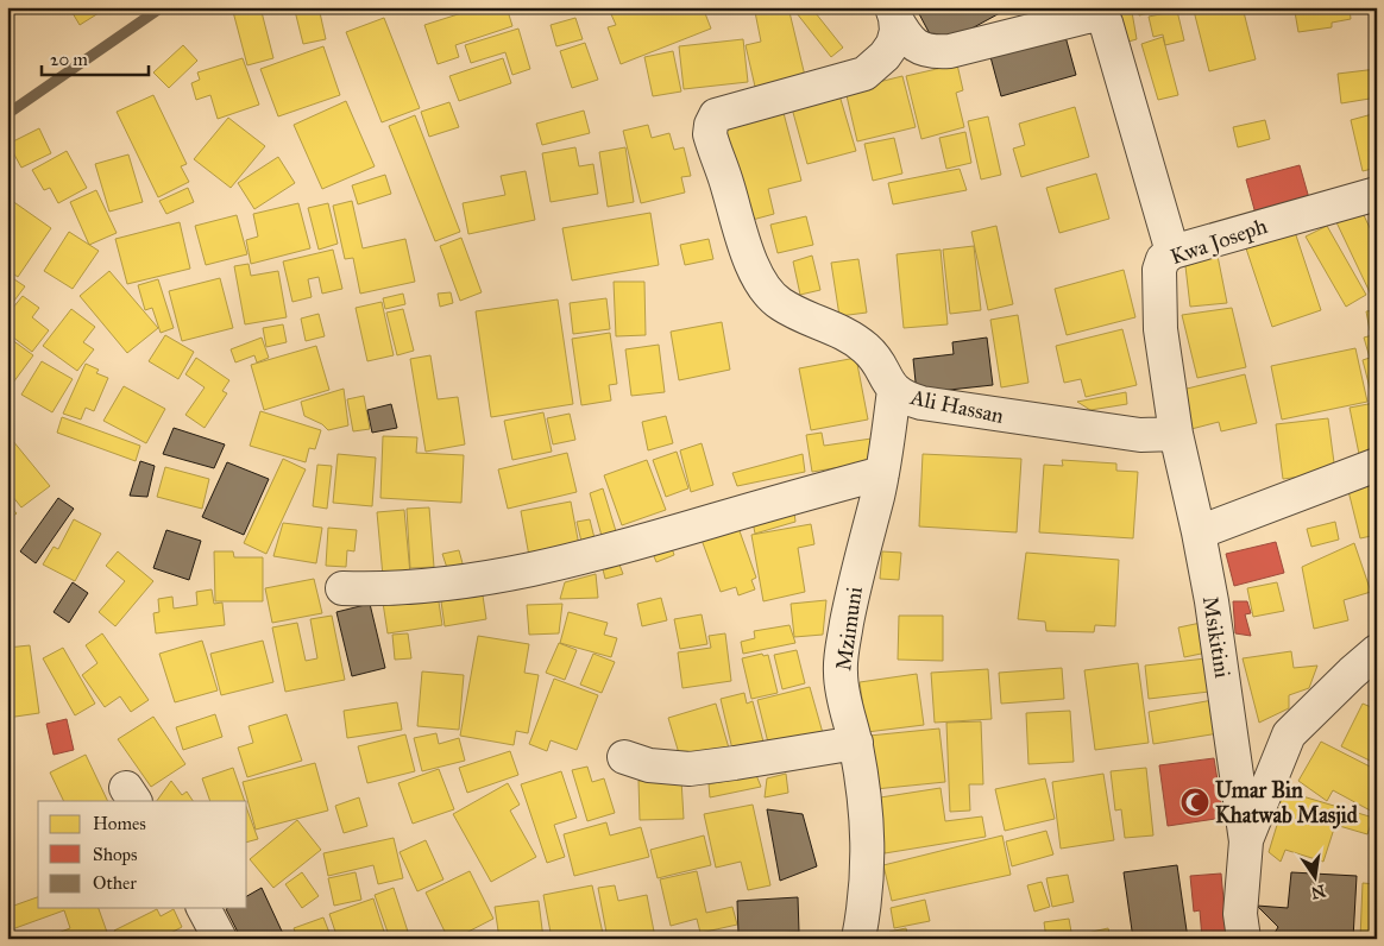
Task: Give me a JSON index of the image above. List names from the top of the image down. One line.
{"streets":{"street":["Kwa Joseph","Ali Hassan","Mzimuni","Msikitini"]},"crossings":[["Kwa Joseph","Ali Hassan"],["Kwa Joseph","Msikitini"],["Ali Hassan","Mzimuni"],["Ali Hassan","Msikitini"]],"places":{"mosque":["Umar Bin Khatwab Masjid"]},"legend":["Homes","Shops","Other"],"scale_bar":"20 m","north":"bottom"}
